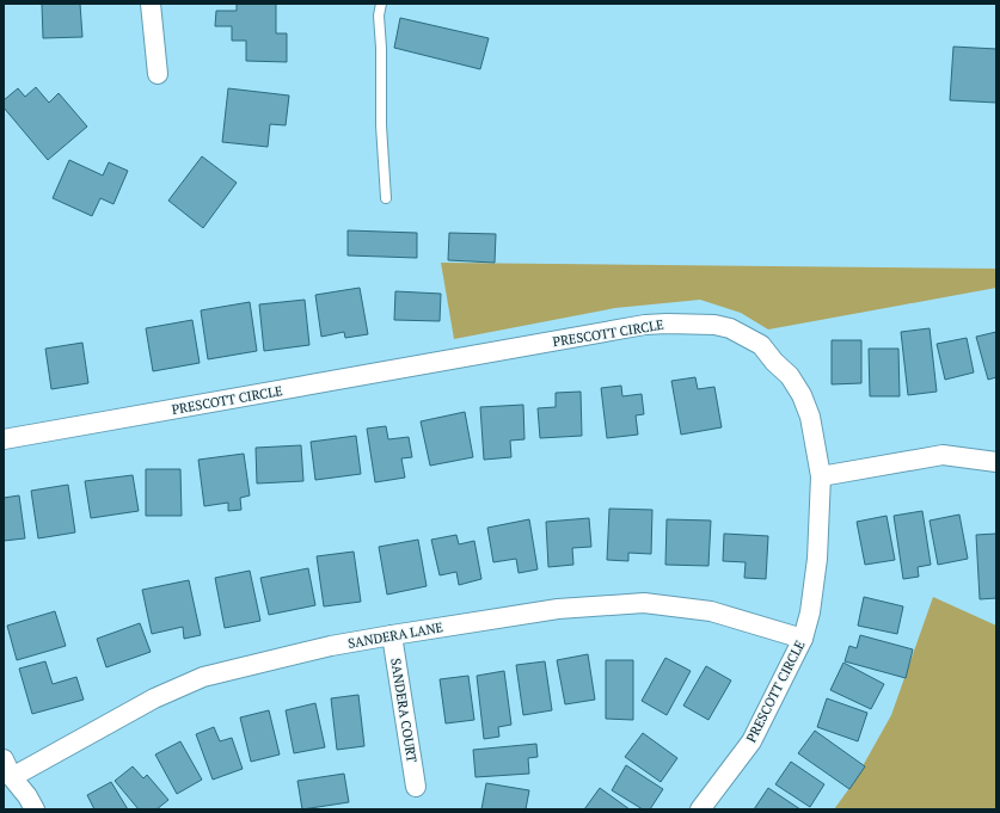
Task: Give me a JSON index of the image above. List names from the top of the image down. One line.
{"streets":{"street":["PRESCOTT CIRCLE","SANDERA LANE","SANDERA COURT"]},"crossings":[["PRESCOTT CIRCLE","SANDERA LANE"],["SANDERA LANE","SANDERA COURT"]]}
